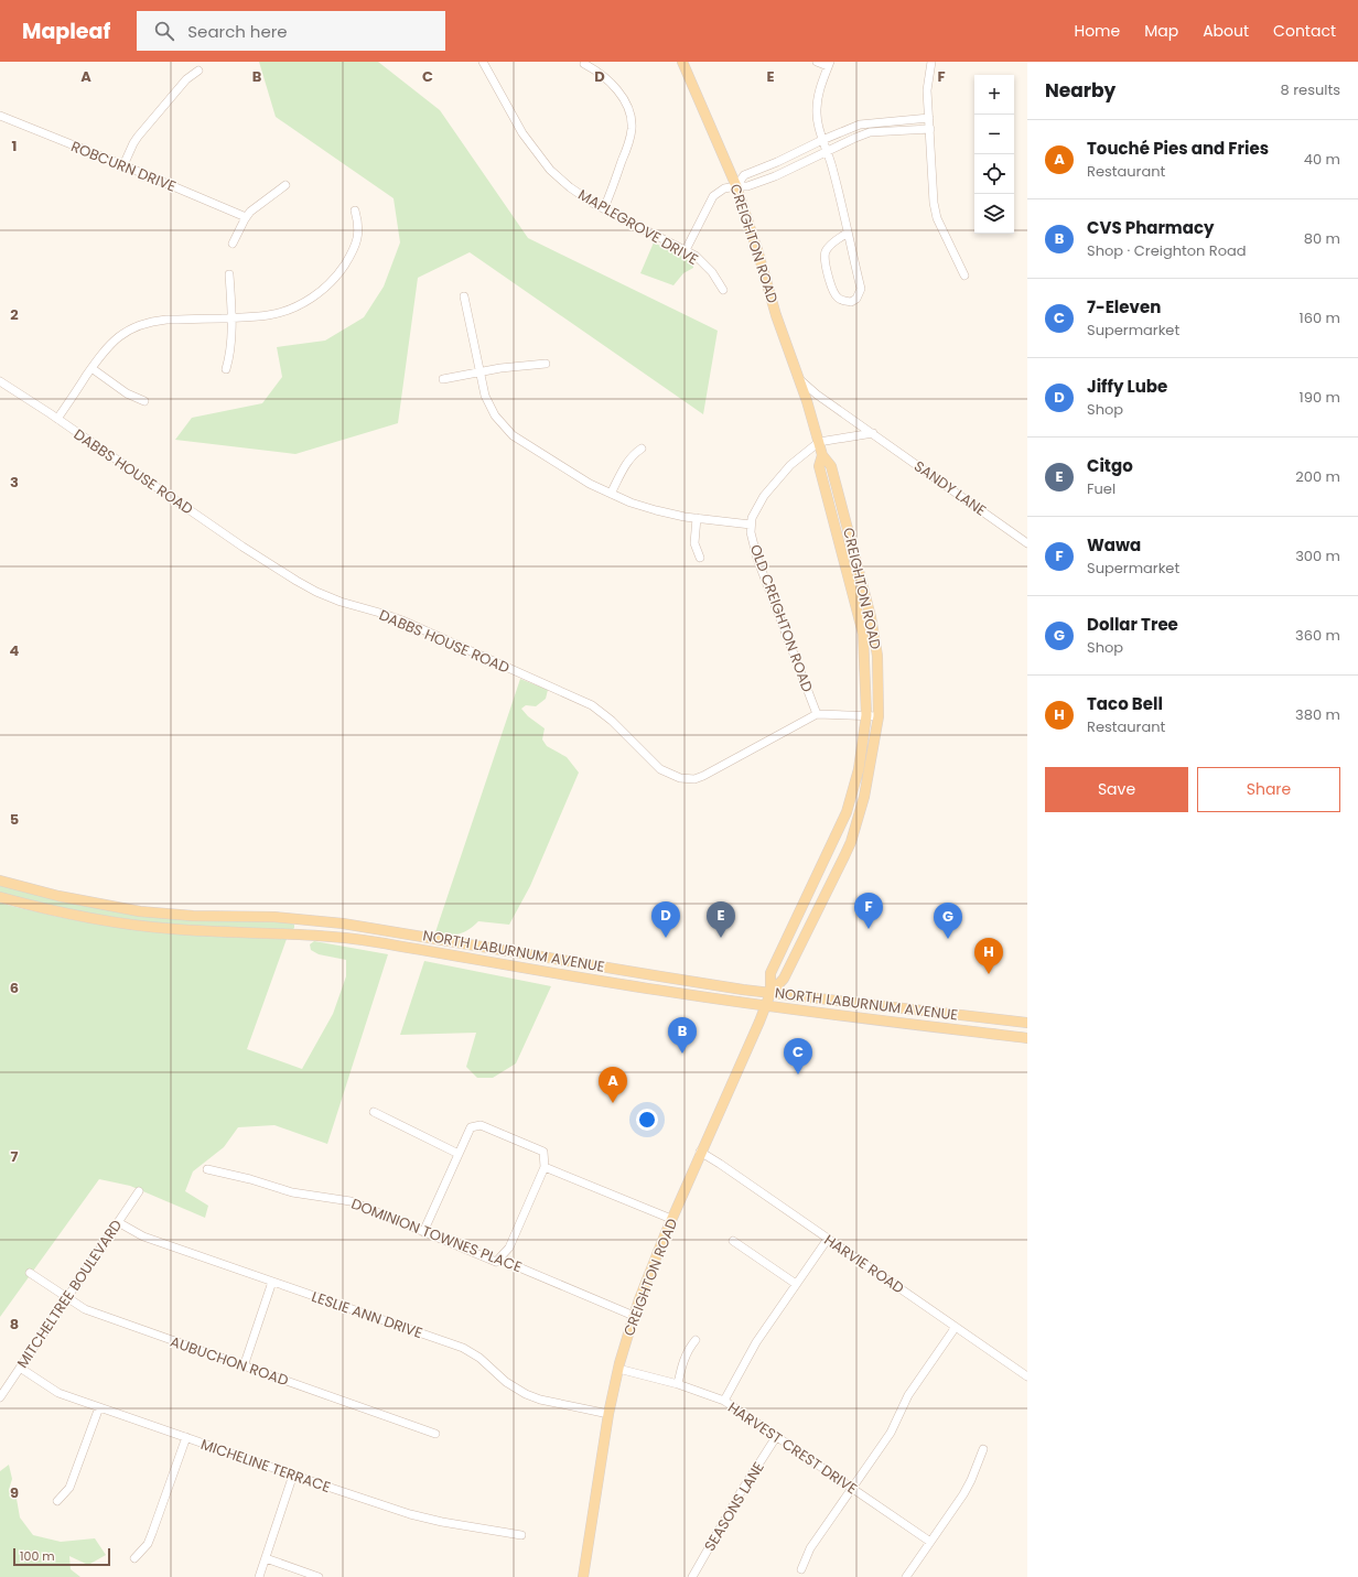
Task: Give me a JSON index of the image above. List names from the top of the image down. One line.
{"streets":{"main road":["CREIGHTON ROAD","NORTH LABURNUM AVENUE"],"street":["ROBCURN DRIVE","MAPLEGROVE DRIVE","DABBS HOUSE ROAD","SANDY LANE","OLD CREIGHTON ROAD","DOMINION TOWNES PLACE","HARVIE ROAD","MITCHELTREE BOULEVARD","LESLIE ANN DRIVE","AUBUCHON ROAD","HARVEST CREST DRIVE","MICHELINE TERRACE","SEASONS LANE"]},"crossings":[["CREIGHTON ROAD","DABBS HOUSE ROAD"],["CREIGHTON ROAD","SANDY LANE"],["CREIGHTON ROAD","OLD CREIGHTON ROAD"],["CREIGHTON ROAD","NORTH LABURNUM AVENUE"],["CREIGHTON ROAD","DOMINION TOWNES PLACE"],["CREIGHTON ROAD","HARVIE ROAD"],["CREIGHTON ROAD","LESLIE ANN DRIVE"],["CREIGHTON ROAD","HARVEST CREST DRIVE"],["DABBS HOUSE ROAD","OLD CREIGHTON ROAD"],["MITCHELTREE BOULEVARD","LESLIE ANN DRIVE"],["MITCHELTREE BOULEVARD","AUBUCHON ROAD"],["MITCHELTREE BOULEVARD","MICHELINE TERRACE"],["HARVEST CREST DRIVE","SEASONS LANE"]],"scale_bar":"100 m","page":{"header":"Mapleaf","search":"Search here","nav":["Home","Map","About","Contact"],"heading":["Nearby","8 results"],"map_buttons":["+","−"],"list":[{"mark":"A","name":"Touché Pies and Fries","note":"Restaurant","value":"40 m"},{"mark":"B","name":"CVS Pharmacy","note":"Shop · Creighton Road","value":"80 m"},{"mark":"C","name":"7-Eleven","note":"Supermarket","value":"160 m"},{"mark":"D","name":"Jiffy Lube","note":"Shop","value":"190 m"},{"mark":"E","name":"Citgo","note":"Fuel","value":"200 m"},{"mark":"F","name":"Wawa","note":"Supermarket","value":"300 m"},{"mark":"G","name":"Dollar Tree","note":"Shop","value":"360 m"},{"mark":"H","name":"Taco Bell","note":"Restaurant","value":"380 m"}],"buttons":["Save","Share"],"pins":["F","D","E","G","H","B","C","A"],"scale":"100 m"},"grid":{"columns":["A","B","C","D","E","F"],"rows":["1","2","3","4","5","6","7","8","9"]}}
